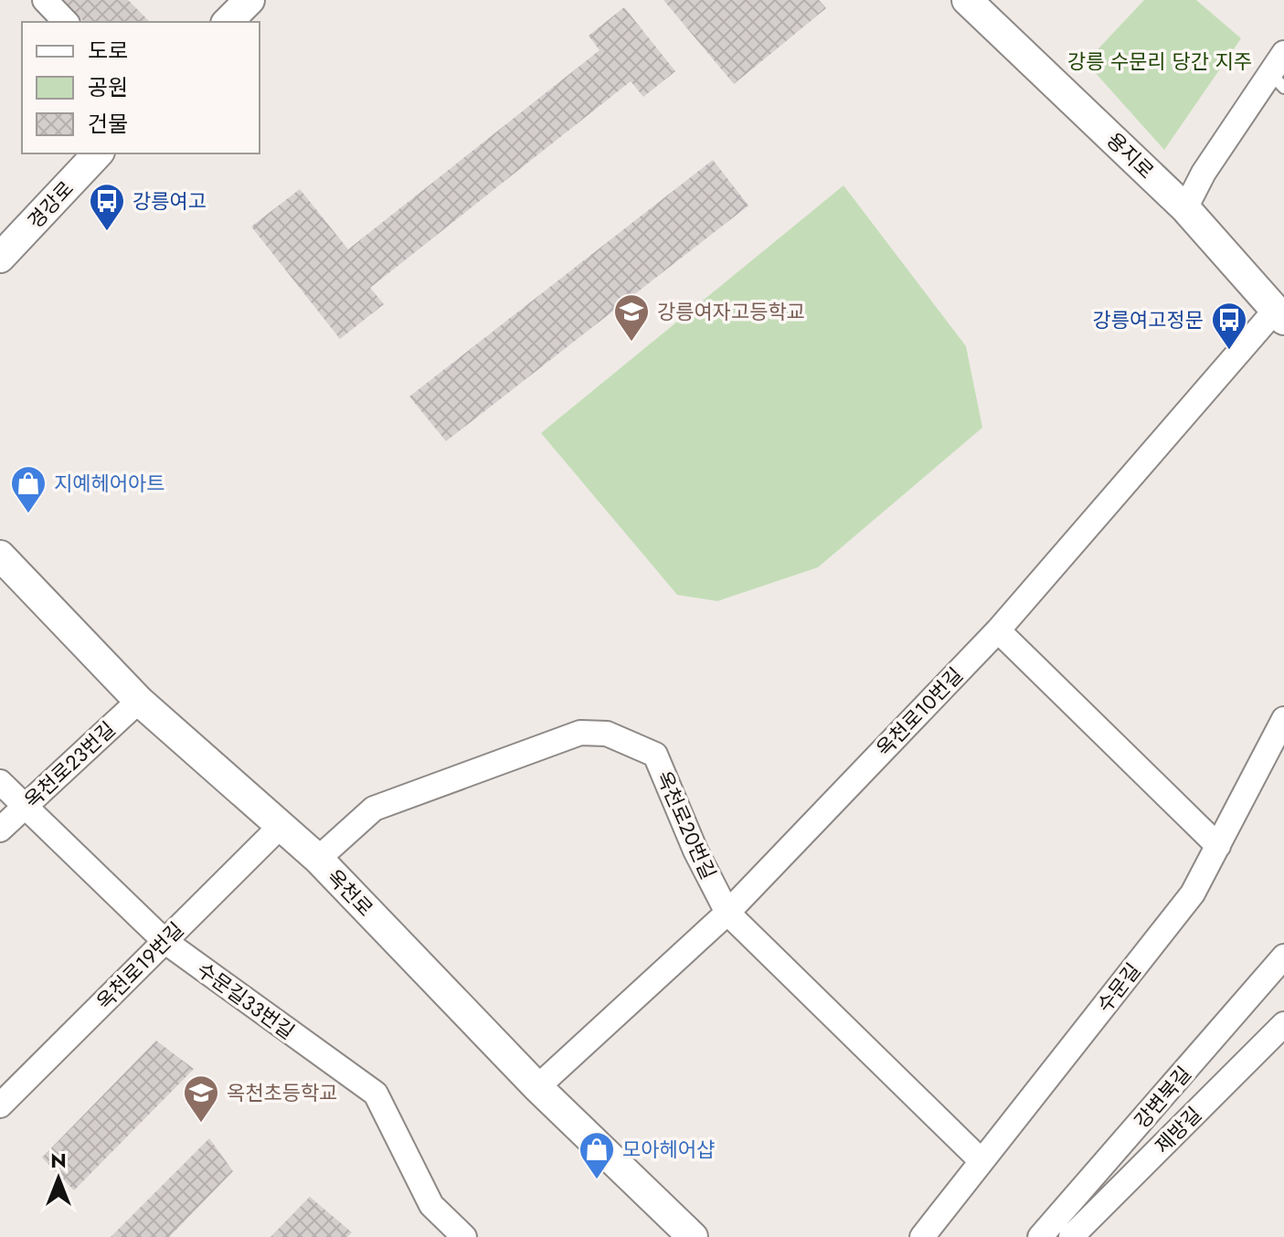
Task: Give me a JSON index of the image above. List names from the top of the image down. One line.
{"streets":{"street":["용지로","경강로","옥천로10번길","옥천로23번길","옥천로20번길","옥천로","옥천로19번길","수문길","수문길33번길","강변북길","제방길"]},"crossings":[["용지로","옥천로10번길"],["옥천로10번길","옥천로20번길"],["옥천로10번길","옥천로"],["옥천로23번길","옥천로"],["옥천로23번길","수문길33번길"],["옥천로20번길","옥천로"],["옥천로20번길","수문길"],["옥천로","옥천로19번길"],["옥천로19번길","수문길33번길"]],"parks":["강릉 수문리 당간 지주"],"places":{"bus stop":["강릉여고","강릉여고정문"],"school or university":["강릉여자고등학교","옥천초등학교"],"shop":["지예헤어아트","모아헤어샵"]},"legend":["도로","공원","건물"],"north":"top"}
